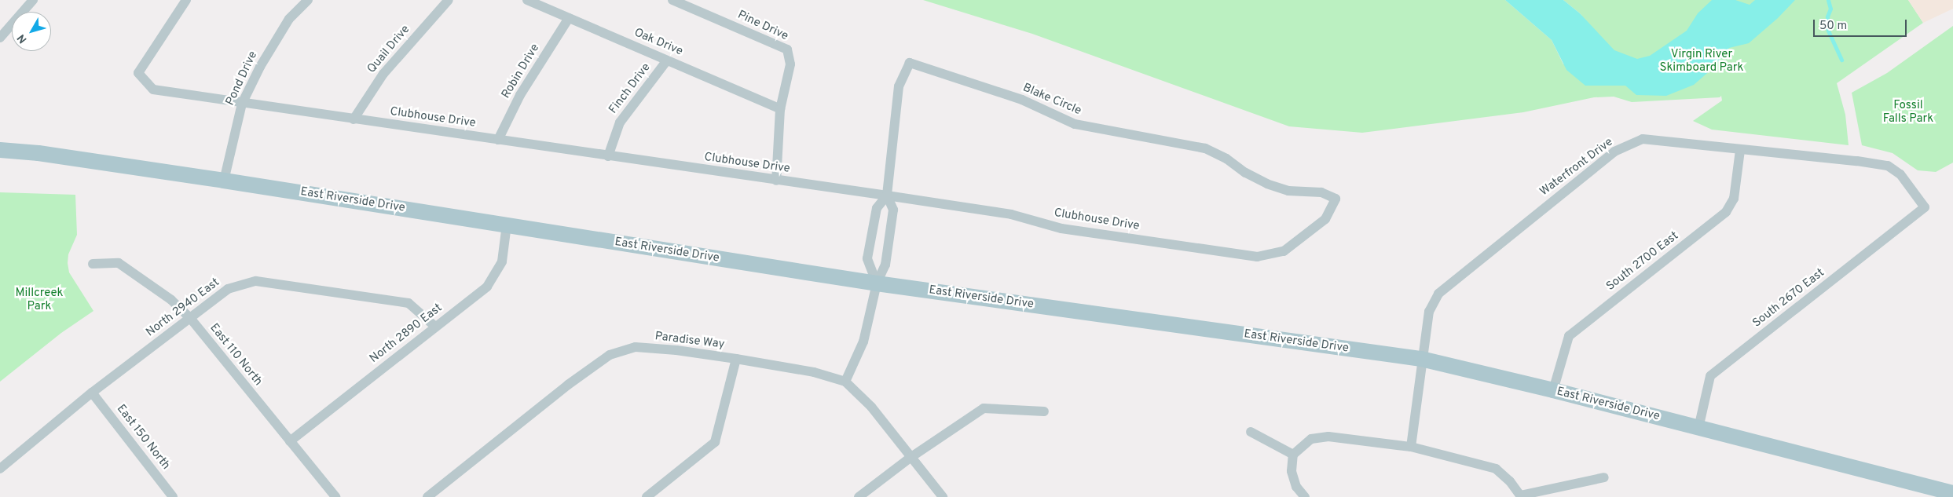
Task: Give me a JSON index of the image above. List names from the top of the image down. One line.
{"streets":{"main road":["East Riverside Drive"],"street":["Pine Drive","Oak Drive","Quail Drive","Robin Drive","Pond Drive","Finch Drive","Blake Circle","Clubhouse Drive","Waterfront Drive","South 2700 East","South 2670 East","North 2940 East","North 2890 East","Paradise Way","East 110 North","East 150 North"]},"crossings":[["Pine Drive","Oak Drive"],["Pine Drive","Clubhouse Drive"],["Oak Drive","Robin Drive"],["Oak Drive","Finch Drive"],["Quail Drive","Clubhouse Drive"],["Robin Drive","Clubhouse Drive"],["Pond Drive","Clubhouse Drive"],["Pond Drive","East Riverside Drive"],["Finch Drive","Clubhouse Drive"],["Blake Circle","Clubhouse Drive"],["Waterfront Drive","East Riverside Drive"],["Waterfront Drive","South 2700 East"],["Waterfront Drive","South 2670 East"],["East Riverside Drive","South 2700 East"],["East Riverside Drive","South 2670 East"],["East Riverside Drive","North 2890 East"],["North 2940 East","North 2890 East"],["North 2940 East","East 110 North"],["North 2940 East","East 150 North"],["North 2890 East","East 110 North"]],"parks":["Virgin River Skimboard Park","Fossil Falls Park","Millcreek Park"],"scale_bar":"50 m","north":"bottom left"}
